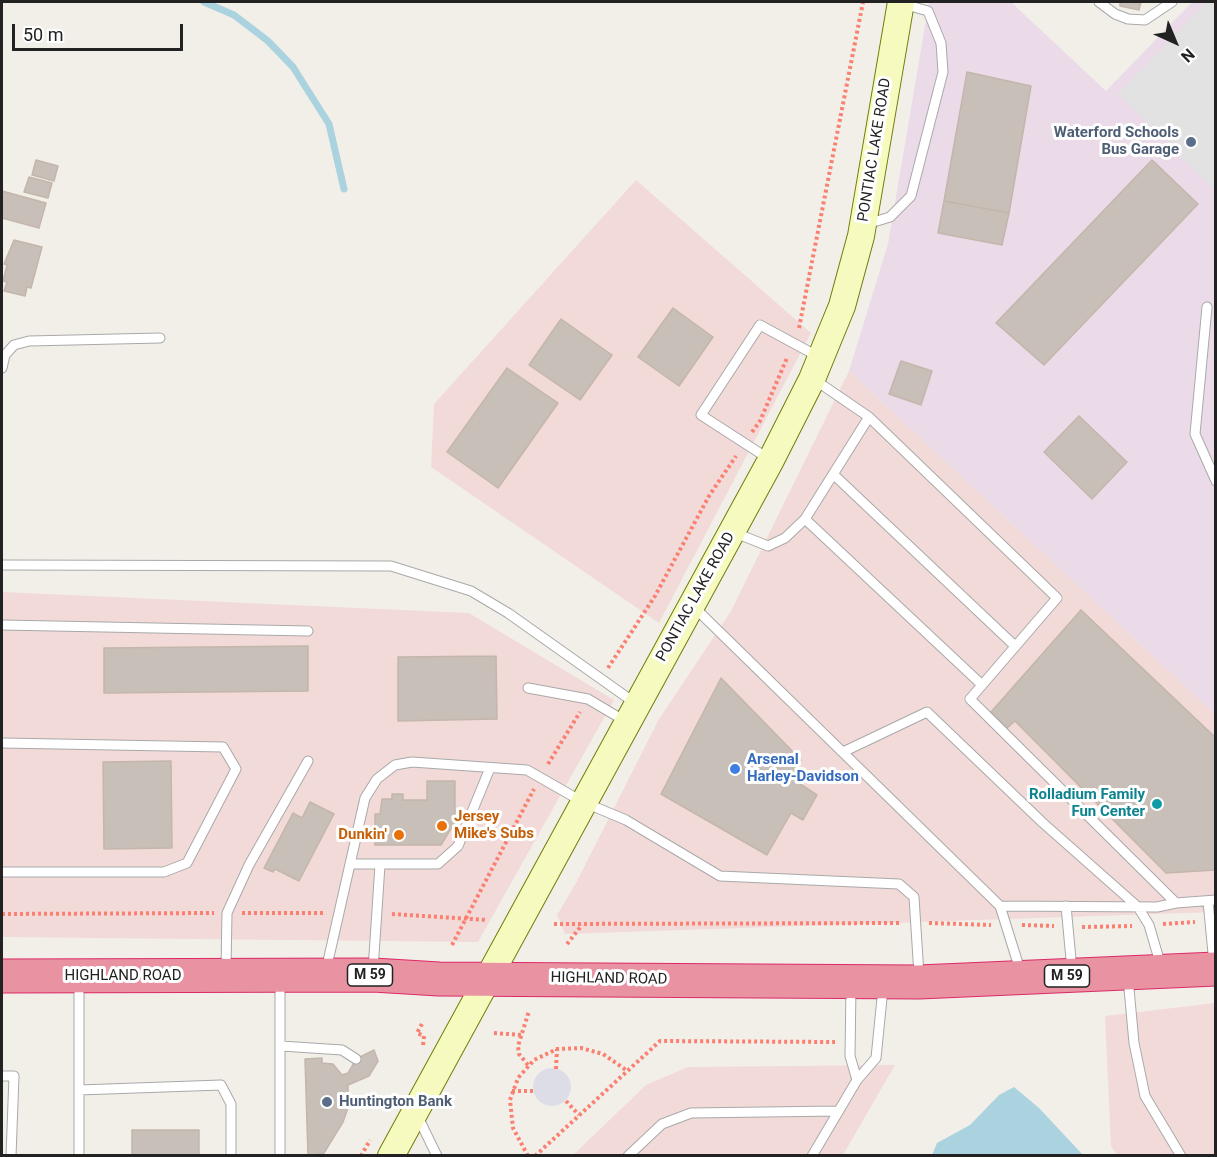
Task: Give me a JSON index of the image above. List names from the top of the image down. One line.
{"streets":{"highway":["M 59","HIGHLAND ROAD"],"street":["PONTIAC LAKE ROAD"]},"crossings":[["PONTIAC LAKE ROAD","HIGHLAND ROAD"]],"places":["Waterford Schools Bus Garage","Arsenal Harley-Davidson","Rolladium Family Fun Center","Jersey Mike's Subs","Dunkin'","Huntington Bank"],"scale_bar":"50 m","north":"bottom right"}
